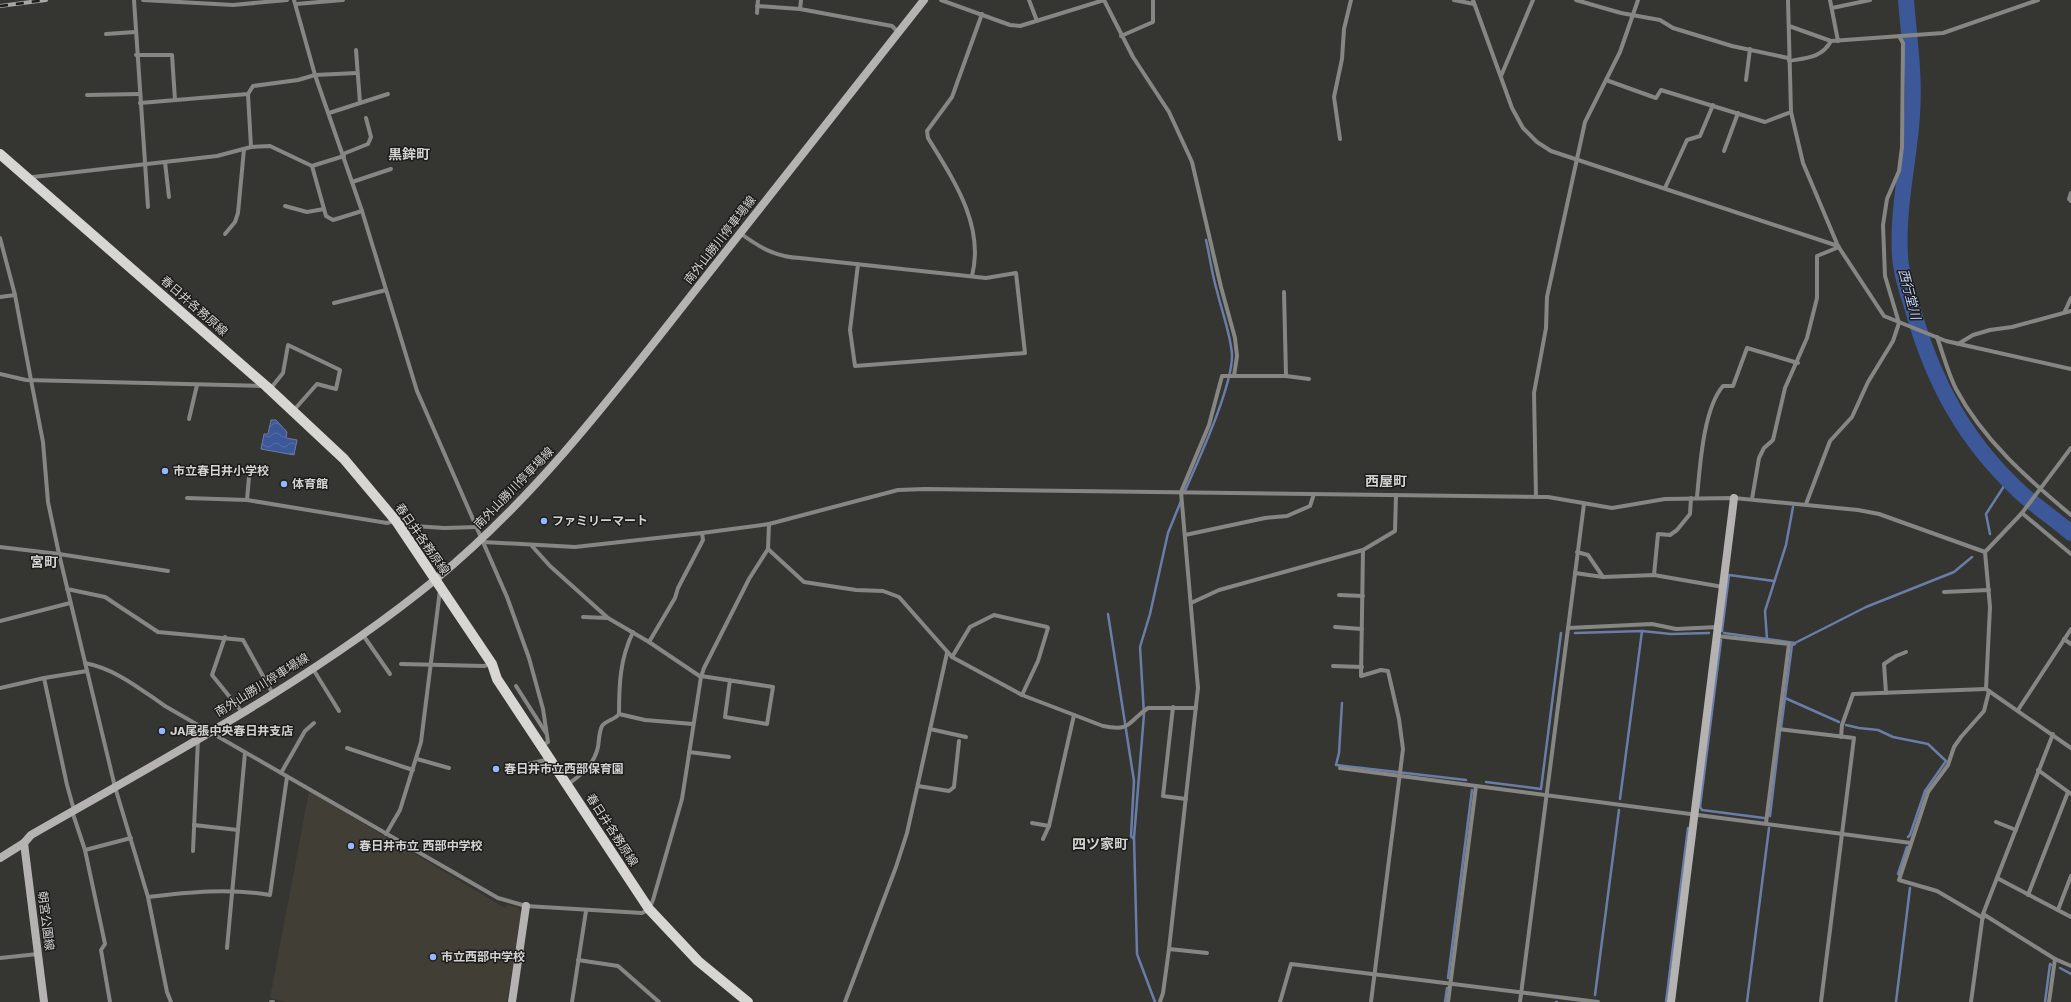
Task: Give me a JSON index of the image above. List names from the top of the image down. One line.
{"streets":{"main road":["南外山勝川停車場線","春日井各務原線","朝宮公園線"]},"crossings":[["南外山勝川停車場線","春日井各務原線"],["南外山勝川停車場線","朝宮公園線"]],"districts":["黒鉾町","西屋町","宮町","四ツ家町"],"water":["西行堂川"],"places":["市立春日井小学校","体育館","ファミリーマート","JA尾張中央春日井支店","春日井市立西部保育園","春日井市立 西部中学校","市立西部中学校"]}
